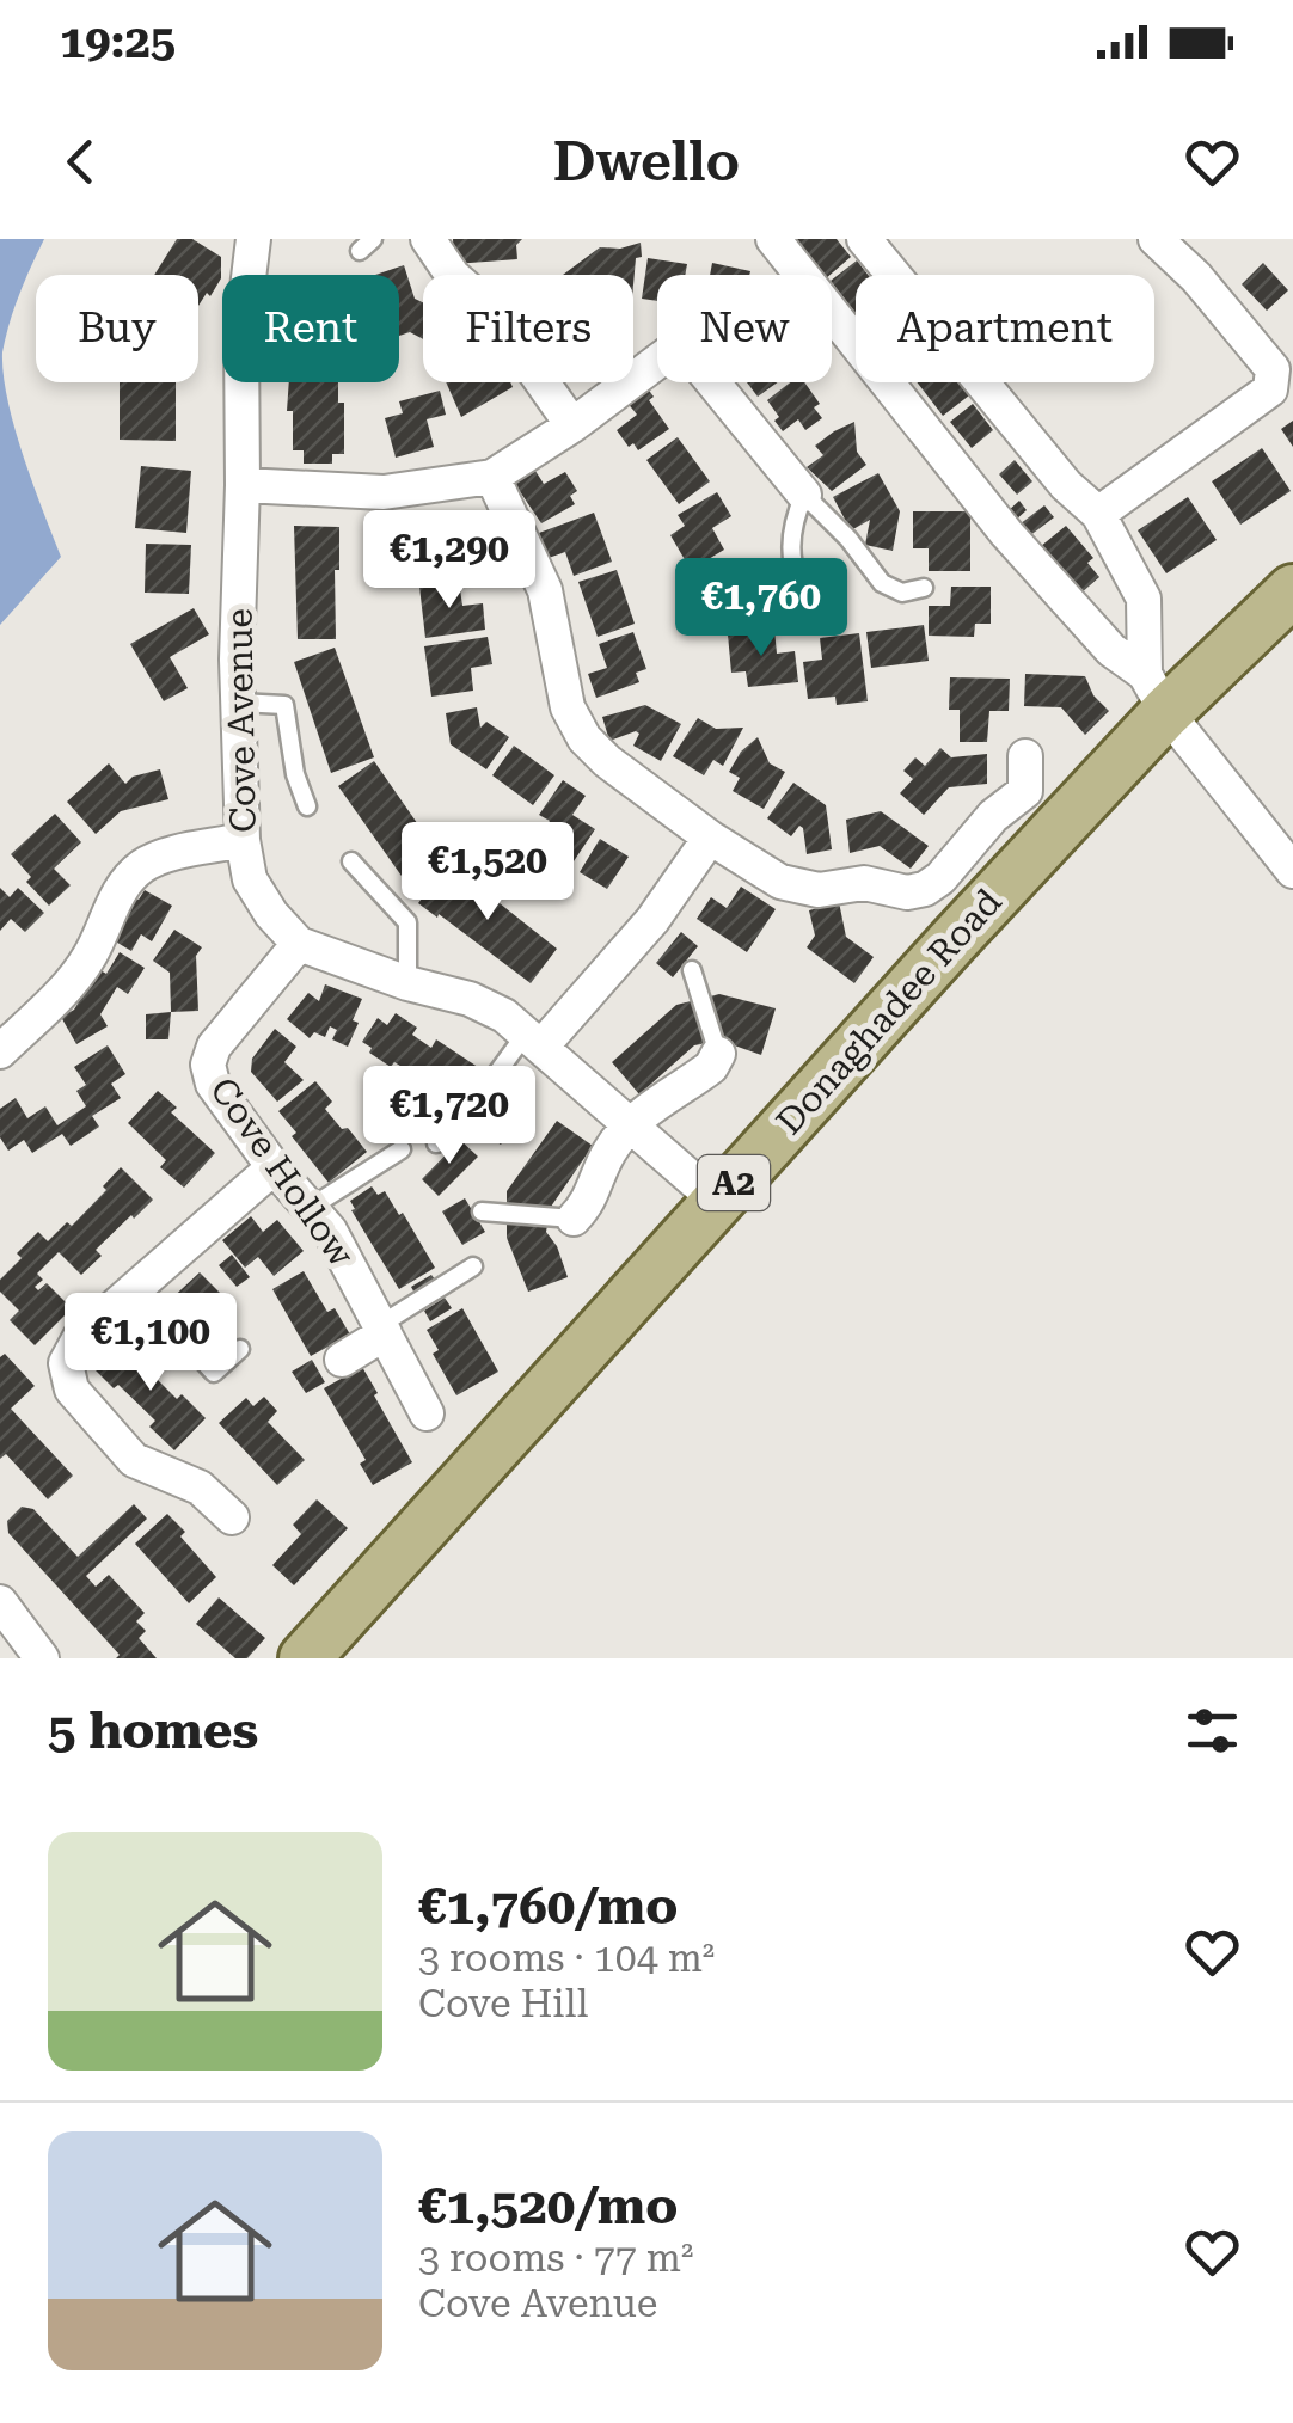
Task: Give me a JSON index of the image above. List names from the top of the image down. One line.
{"streets":{"main road":["Donaghadee Road","A2"],"street":["Cove Avenue","Cove Hollow"]},"crossings":[["Cove Avenue","Cove Hollow"]],"page":{"status":"19:25","header":"Dwello","chip":["Buy","Rent","Filters","New","Apartment"],"price":["€1,290","€1,760","€1,520","€1,720","€1,100"],"heading":"5 homes","list":[{"name":"€1,760/mo","note":"3 rooms · 104 m² · Cove Hill"},{"name":"€1,520/mo","note":"3 rooms · 77 m² · Cove Avenue"}]}}
